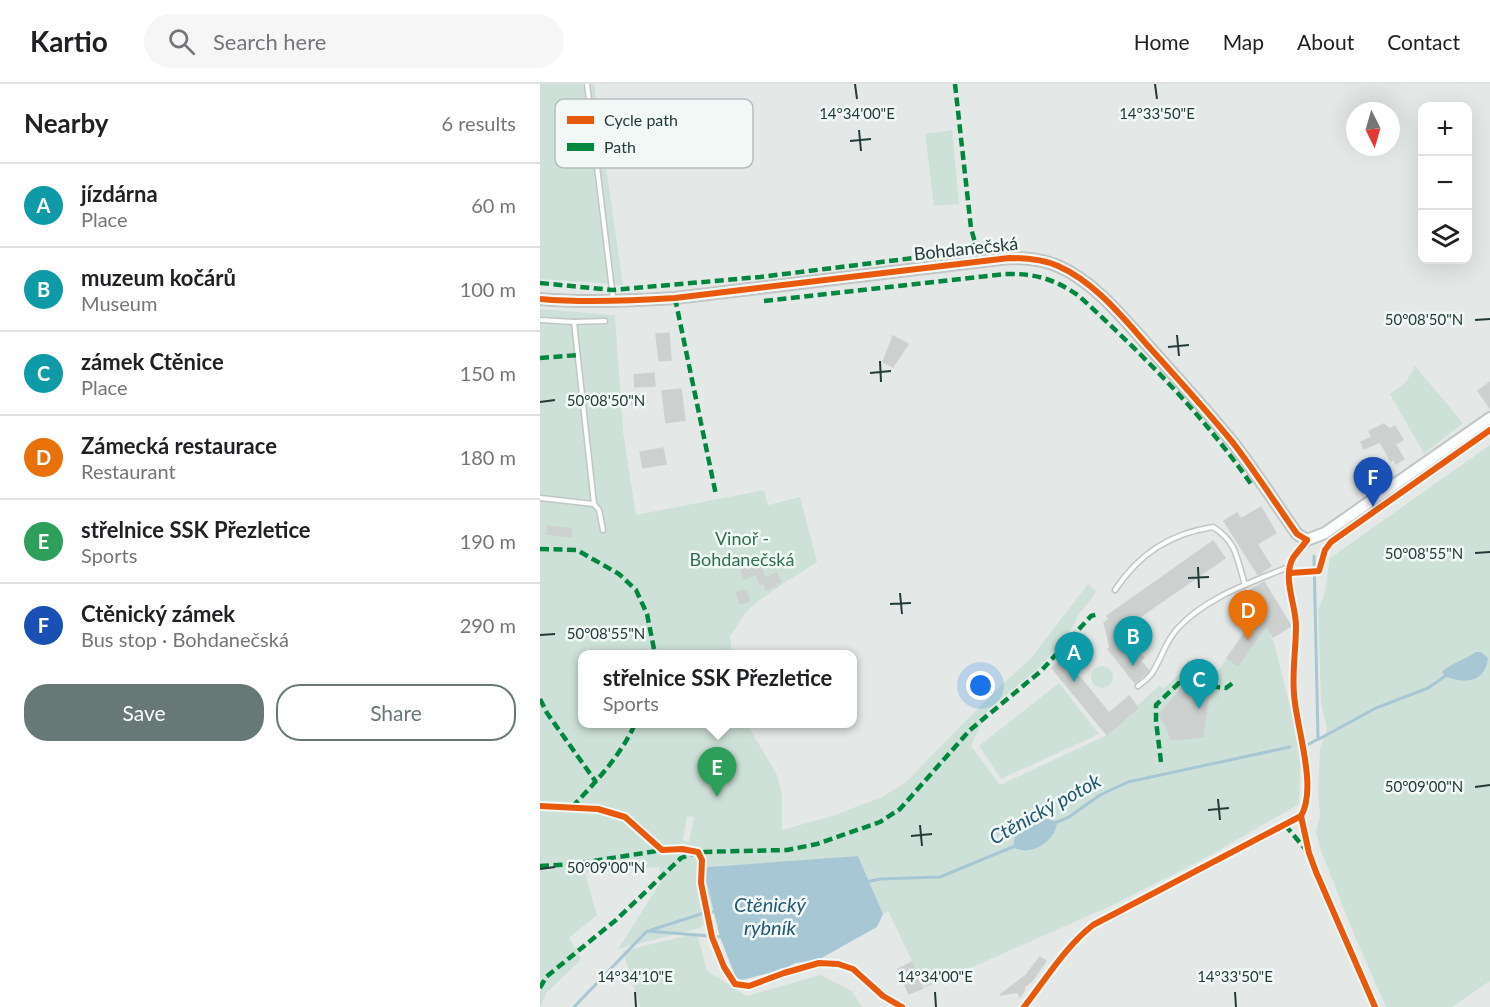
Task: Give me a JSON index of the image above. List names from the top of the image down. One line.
{"streets":{"street":["Bohdanečská"]},"water":["Ctěnický potok","Ctěnický rybník"],"parks":["Vinoř - Bohdanečská"],"legend":["Cycle path","Path"],"north":"bottom","page":{"header":"Kartio","search":"Search here","nav":["Home","Map","About","Contact"],"heading":["Nearby","6 results"],"map_buttons":["+","−"],"list":[{"mark":"A","name":"jízdárna","note":"Place","value":"60 m"},{"mark":"B","name":"muzeum kočárů","note":"Museum","value":"100 m"},{"mark":"C","name":"zámek Ctěnice","note":"Place","value":"150 m"},{"mark":"D","name":"Zámecká restaurace","note":"Restaurant","value":"180 m"},{"mark":"E","name":"střelnice SSK Přezletice","note":"Sports","value":"190 m"},{"mark":"F","name":"Ctěnický zámek","note":"Bus stop · Bohdanečská","value":"290 m"}],"pins":["F","D","B","A","C","E"],"popup":["střelnice SSK Přezletice","Sports"],"buttons":["Save","Share"]},"coordinates":["14°34'00\"E","14°33'50\"E","50°08'50\"N","50°08'55\"N","50°09'00\"N","14°34'10\"E"]}
